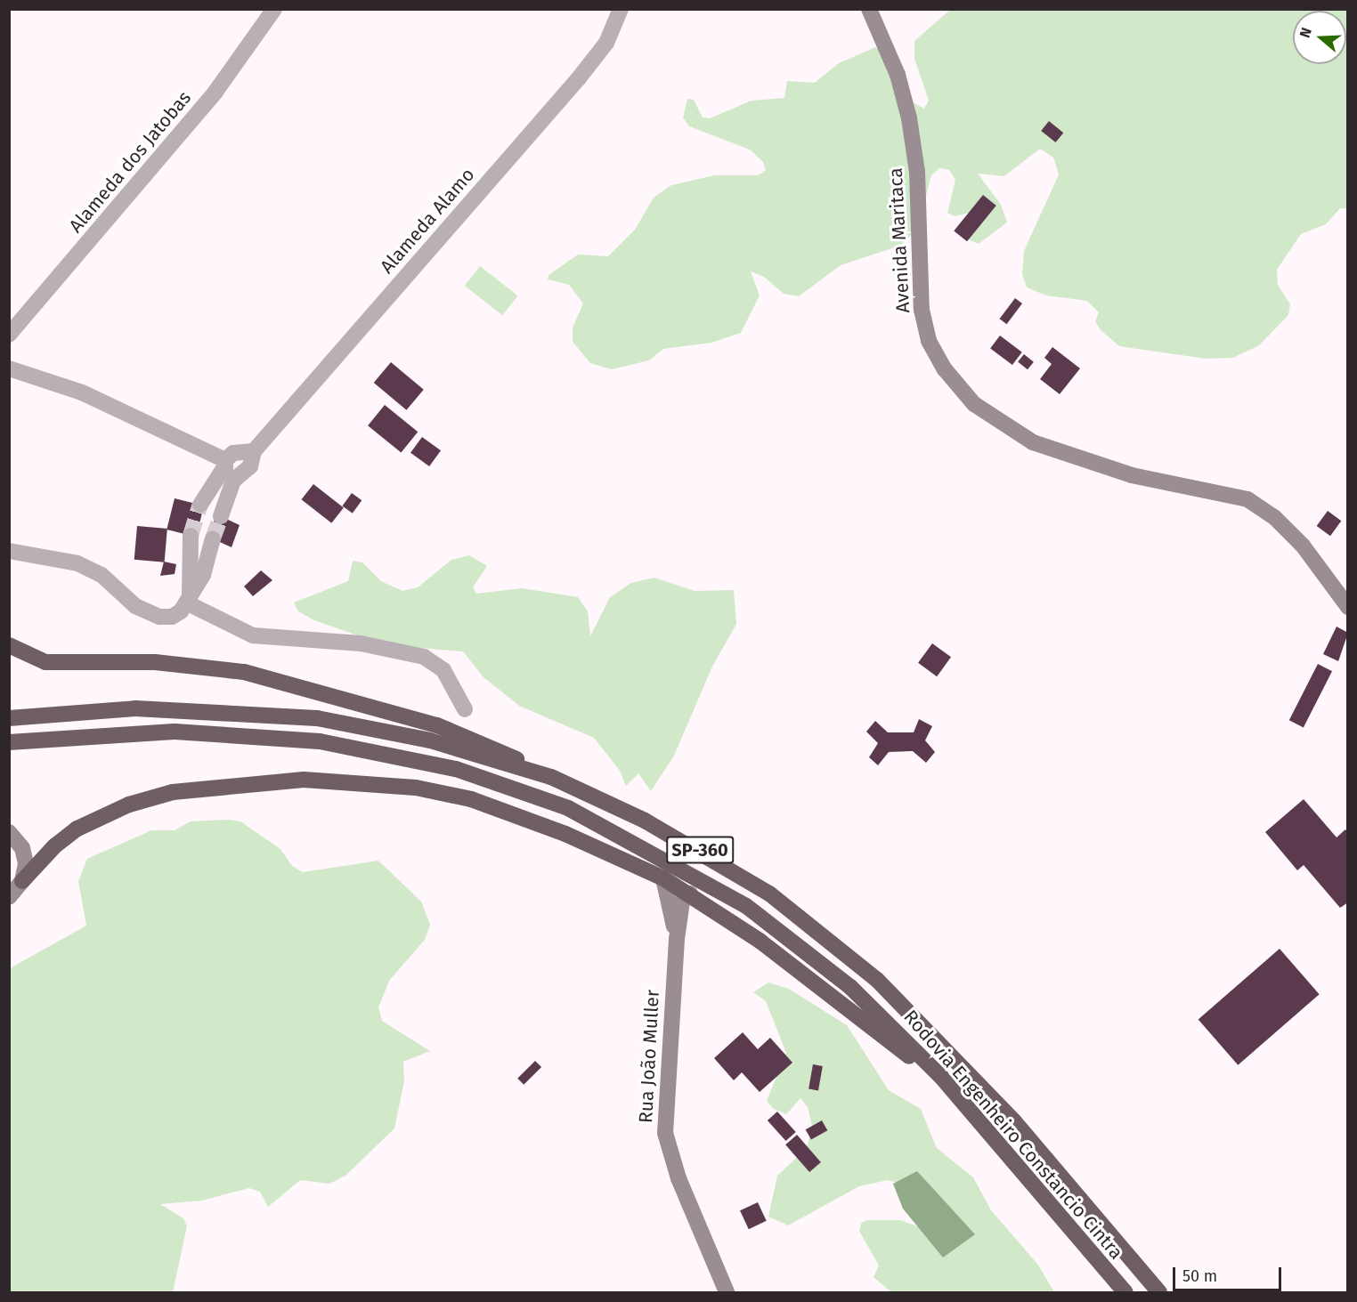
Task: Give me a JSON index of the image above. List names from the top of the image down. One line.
{"streets":{"highway":["SP-360","Rodovia Engenheiro Constancio Cintra"],"street":["Alameda dos Jatobas","Alameda Alamo","Avenida Maritaca","Rua João Muller"]},"scale_bar":"50 m","north":"left"}
